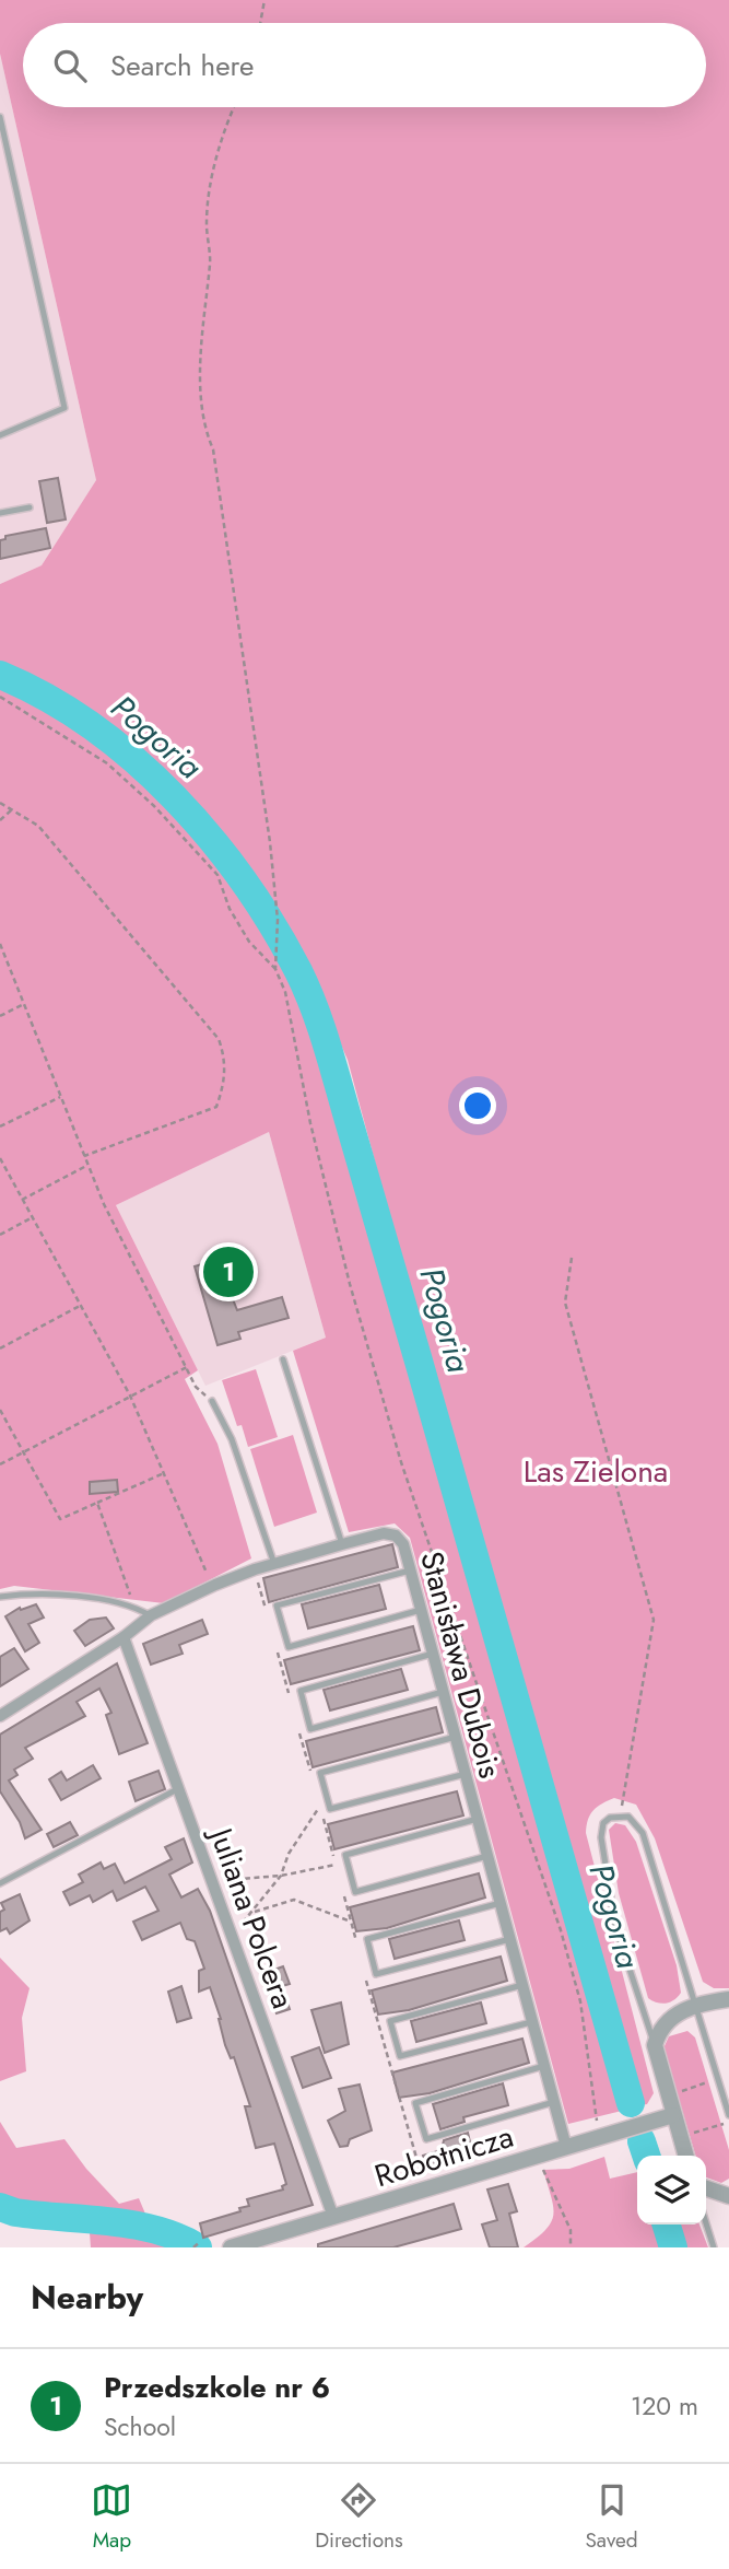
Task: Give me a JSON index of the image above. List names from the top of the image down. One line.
{"streets":{"street":["Stanisława Dubois","Juliana Polcera","Robotnicza"]},"crossings":[["Stanisława Dubois","Juliana Polcera"],["Stanisława Dubois","Robotnicza"],["Juliana Polcera","Robotnicza"]],"water":["Pogoria"],"parks":["Las Zielona"],"page":{"search":"Search here","pins":"1","heading":"Nearby","list":[{"mark":"1","name":"Przedszkole nr 6","note":"School","value":"120 m"}],"nav":["Map","Directions","Saved"]}}
